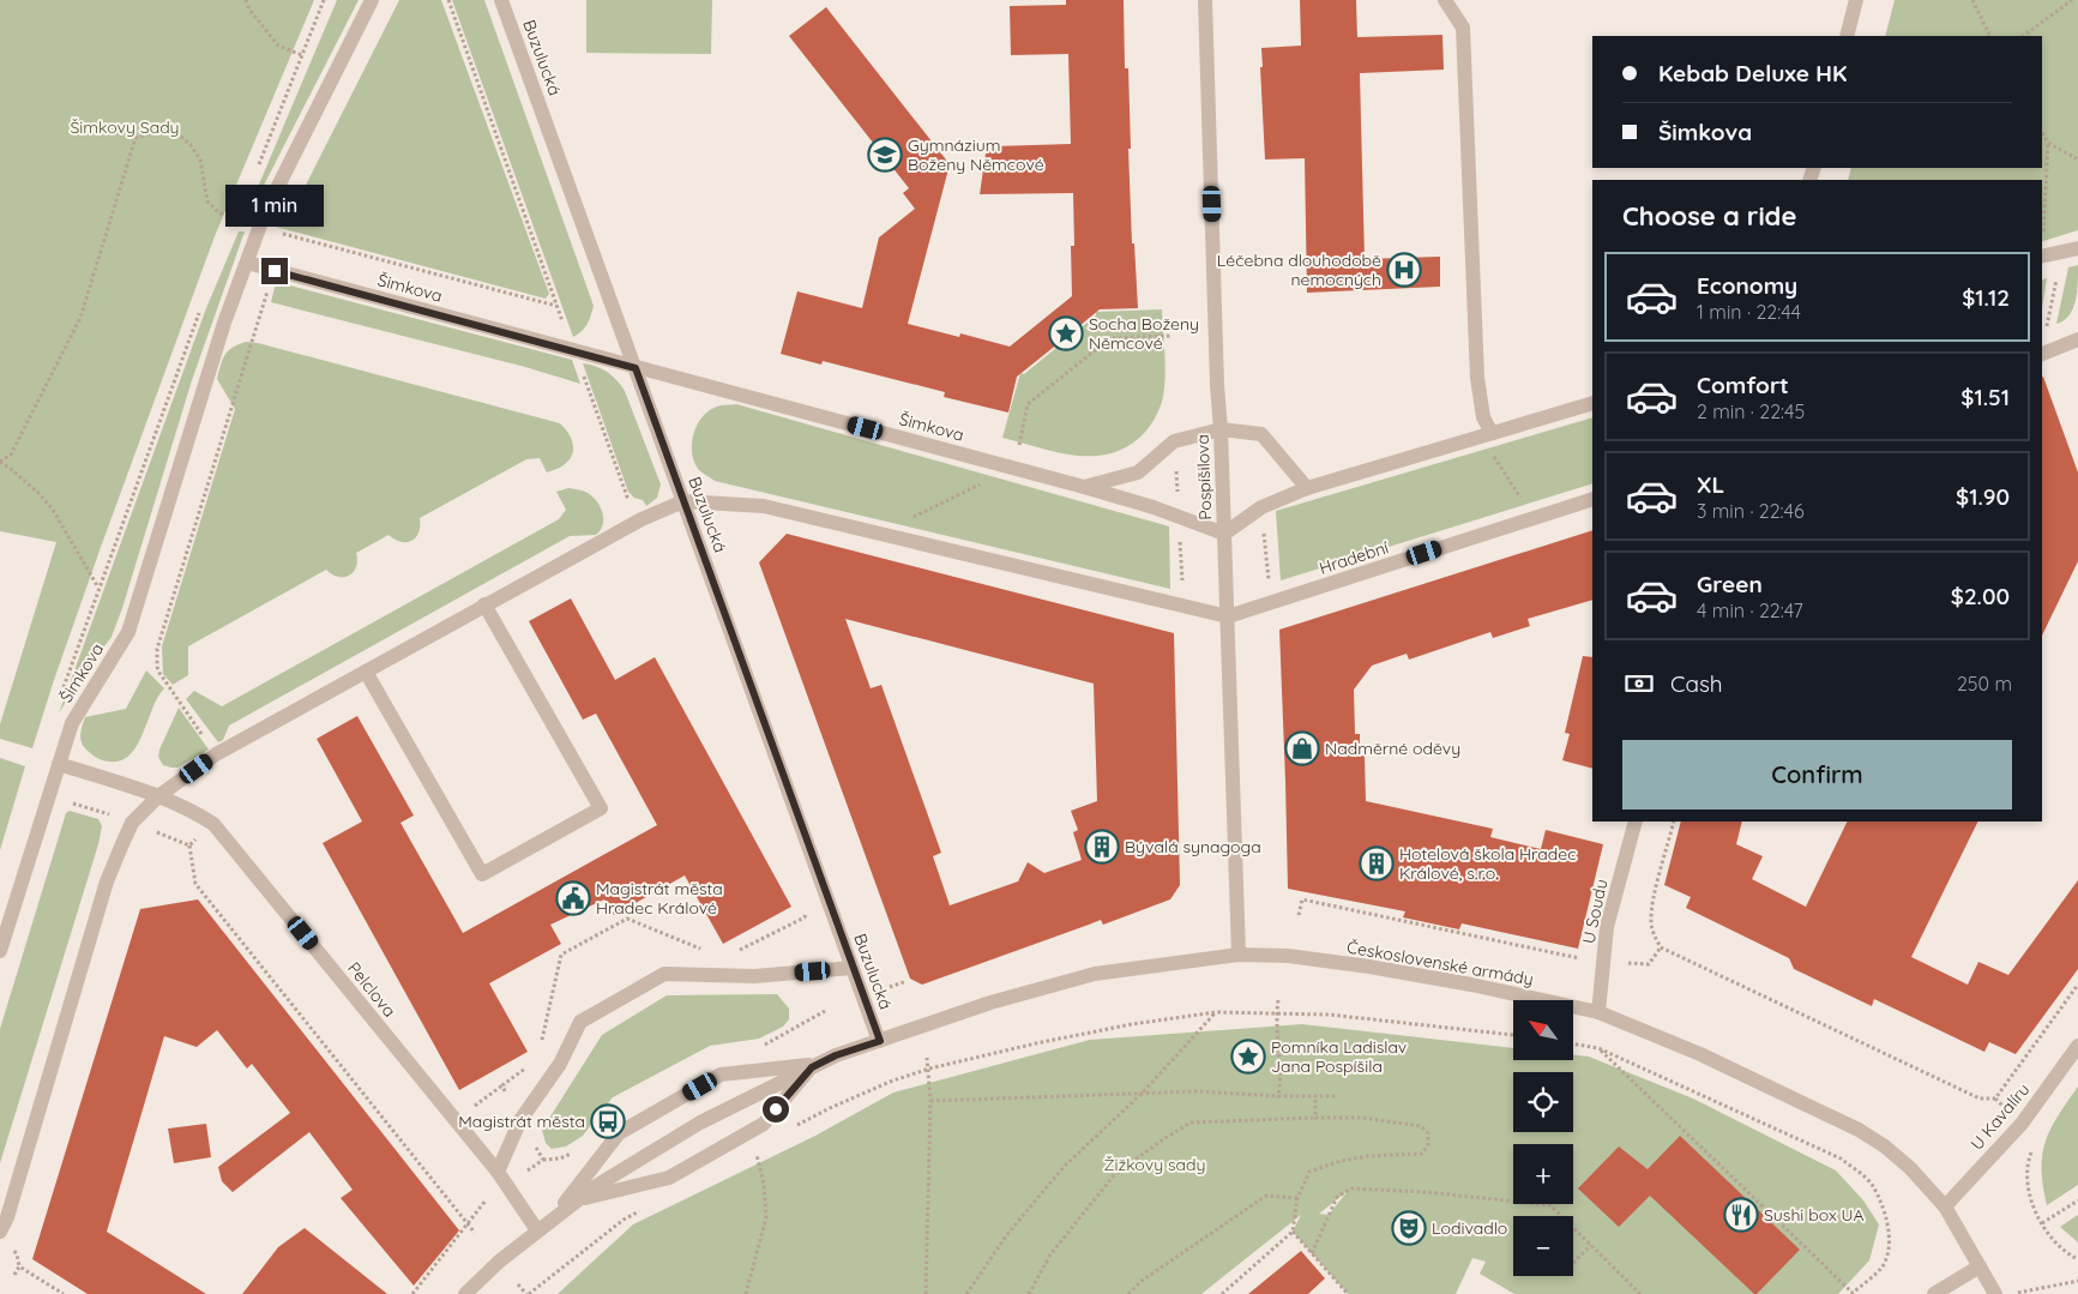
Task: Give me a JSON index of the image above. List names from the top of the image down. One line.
{"streets":{"street":["Buzulucká","Šimkova","Pospíšilova","Hradební","U Soudu","Československé armády","Pelclova","U Kavalíru"]},"crossings":[["Buzulucká","Šimkova"],["Buzulucká","Československé armády"],["Šimkova","Pospíšilova"],["Pospíšilova","Hradební"],["Pospíšilova","Československé armády"],["U Soudu","Československé armády"],["Československé armády","Pelclova"],["Československé armády","U Kavalíru"]],"parks":["Šimkovy Sady","Žižkovy sady"],"places":{"school or university":["Gymnázium Boženy Němcové"],"hospital":["Léčebna dlouhodobě nemocných"],"place":["Socha Boženy Němcové","Pomníka Ladislav Jana Pospíšila"],"shop":["Nadměrné oděvy"],"building":["Bývalá synagoga","Hotelová škola Hradec Králové, s.r.o."],"public building":["Magistrát města Hradec Králové"],"bus stop":["Magistrát města"],"restaurant":["Sushi box UA"],"theatre":["Lodivadlo"]},"north":"top left","page":{"banner":["Kebab Deluxe HK","Šimkova"],"heading":"Choose a ride","bubble":"1 min","list":[{"name":"Economy","note":"1 min · 22:44","value":"$1.12"},{"name":"Comfort","note":"2 min · 22:45","value":"$1.51"},{"name":"XL","note":"3 min · 22:46","value":"$1.90"},{"name":"Green","note":"4 min · 22:47","value":"$2.00"}],"pay":["Cash","250 m"],"buttons":"Confirm","map_buttons":["+","−"]}}
